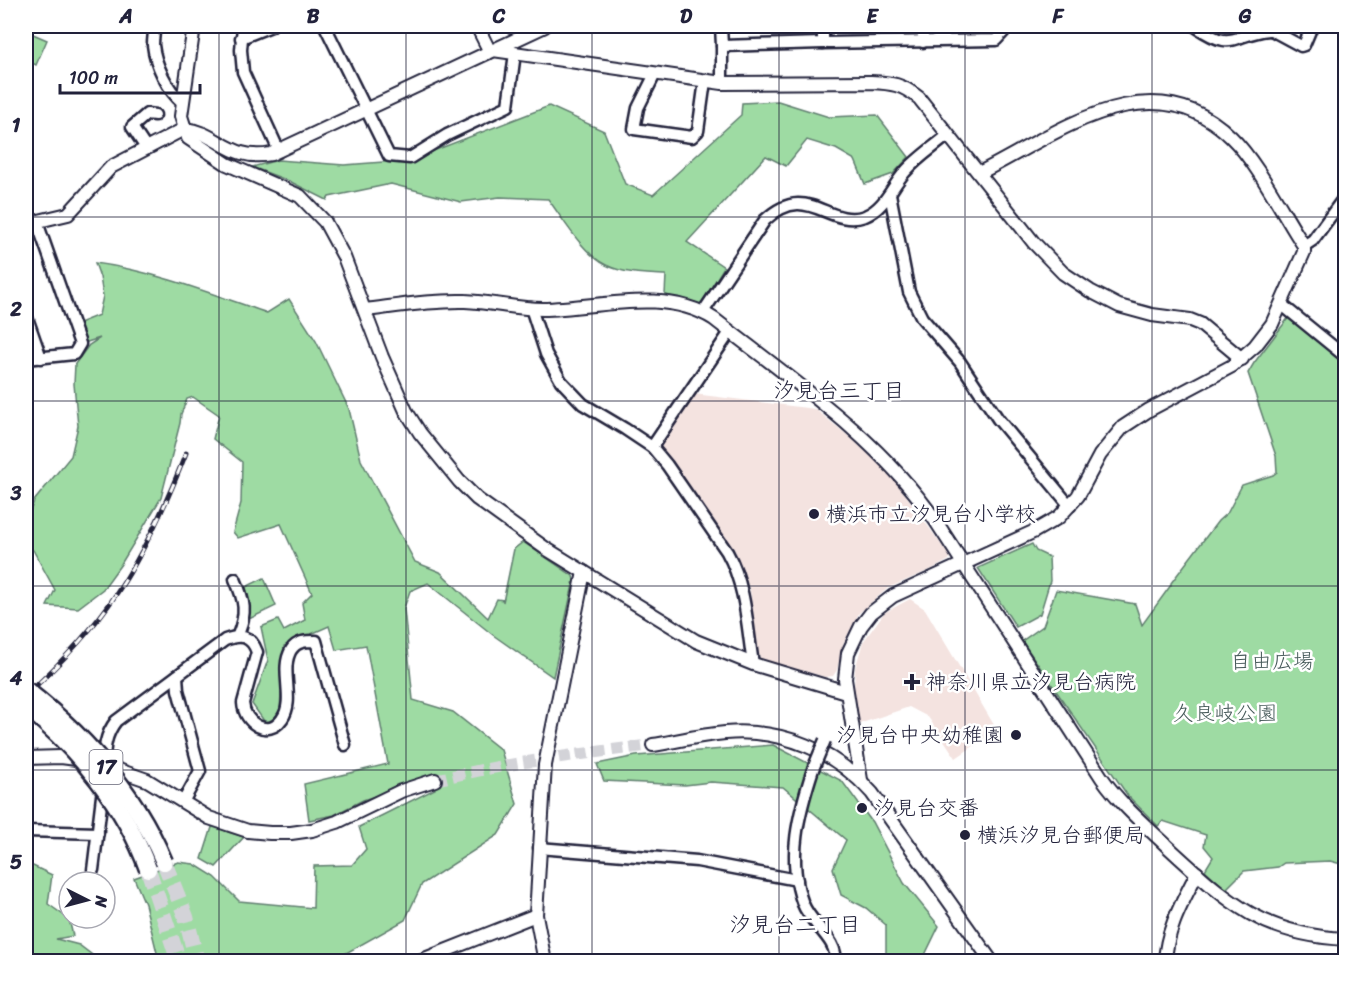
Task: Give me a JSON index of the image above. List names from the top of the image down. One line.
{"streets":{"main road":["17"]},"districts":["汐見台三丁目","汐見台二丁目"],"parks":["自由広場","久良岐公園"],"places":{"other":["横浜市立汐見台小学校","汐見台中央幼稚園","汐見台交番","横浜汐見台郵便局"],"health":["神奈川県立汐見台病院"]},"scale_bar":"100 m","north":"right","grid":{"columns":["A","B","C","D","E","F","G"],"rows":["1","2","3","4","5"]}}
